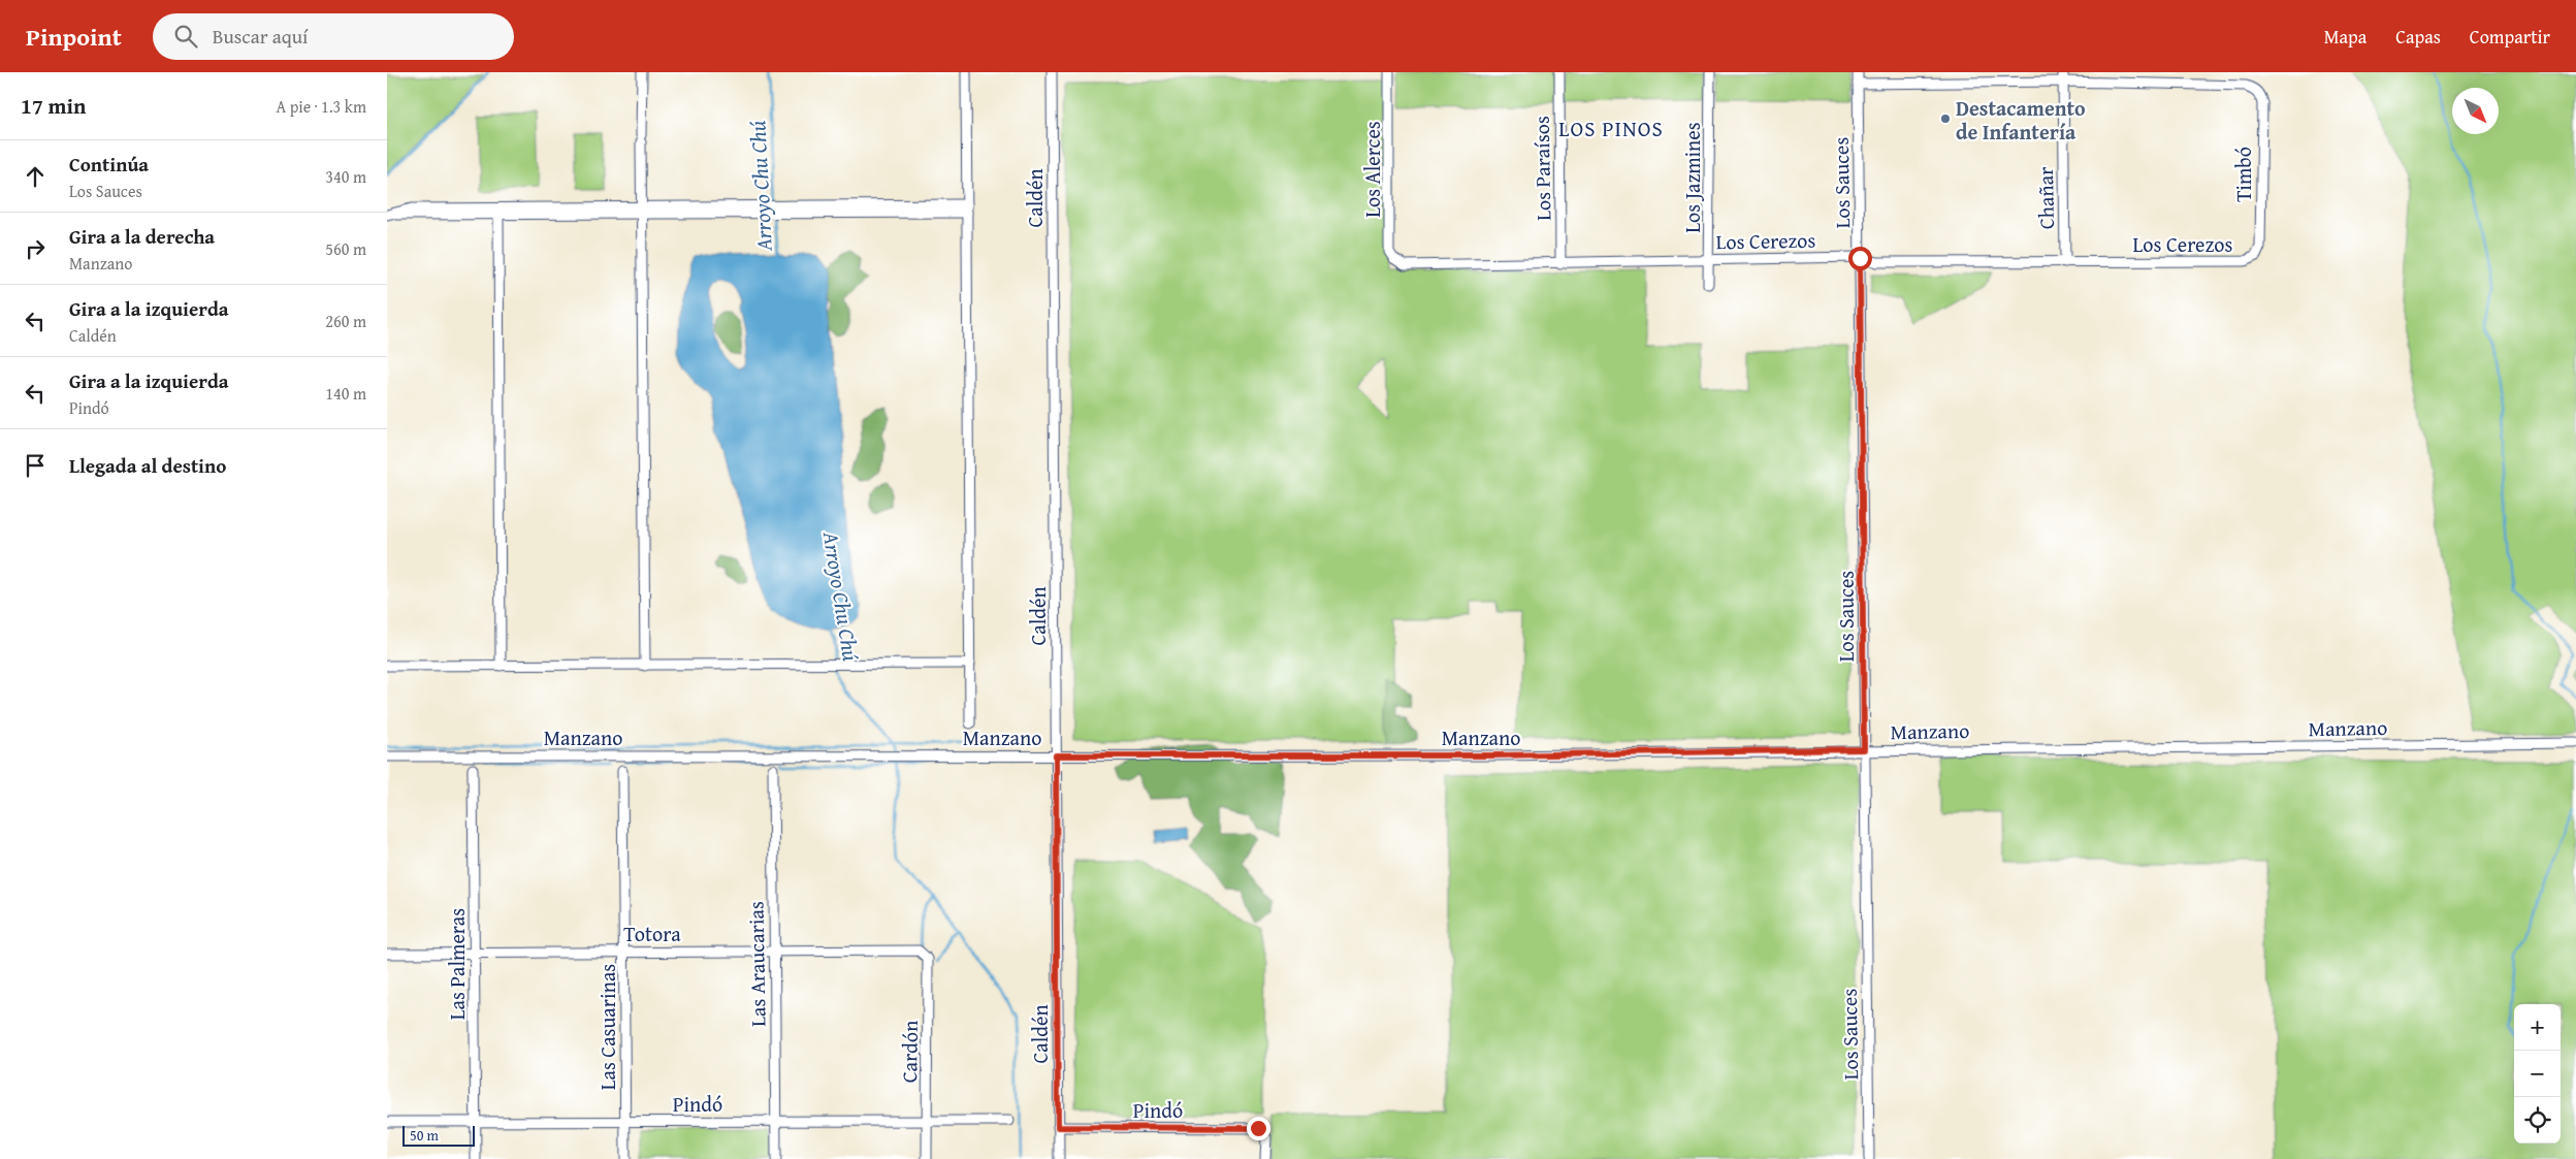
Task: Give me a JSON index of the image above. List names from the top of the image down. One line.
{"streets":{"street":["Los Paraísos","Los Alerces","Timbó","Los Jazmines","Los Sauces","Caldén","Chañar","Los Cerezos","Manzano","Totora","Las Palmeras","Las Araucarias","Las Casuarinas","Cardón","Pindó"]},"crossings":[["Los Paraísos","Los Cerezos"],["Los Alerces","Los Cerezos"],["Timbó","Chañar"],["Timbó","Los Cerezos"],["Los Jazmines","Los Cerezos"],["Los Sauces","Los Cerezos"],["Los Sauces","Manzano"],["Caldén","Manzano"],["Caldén","Pindó"],["Chañar","Los Cerezos"],["Totora","Las Palmeras"],["Totora","Las Araucarias"],["Totora","Las Casuarinas"],["Totora","Cardón"],["Las Palmeras","Pindó"],["Las Araucarias","Pindó"],["Las Casuarinas","Pindó"],["Cardón","Pindó"]],"districts":["LOS PINOS"],"water":["Arroyo Chu Chú"],"places":["Destacamento de Infantería"],"scale_bar":"50 m","north":"bottom right","page":{"header":"Pinpoint","search":"Buscar aquí","nav":["Mapa","Capas","Compartir"],"heading":["17 min","A pie · 1.3 km"],"list":[["Continúa","Los Sauces","340 m"],["Gira a la derecha","Manzano","560 m"],["Gira a la izquierda","Caldén","260 m"],["Gira a la izquierda","Pindó","140 m"],"Llegada al destino"],"map_buttons":["+","−"],"scale":"50 m"}}
